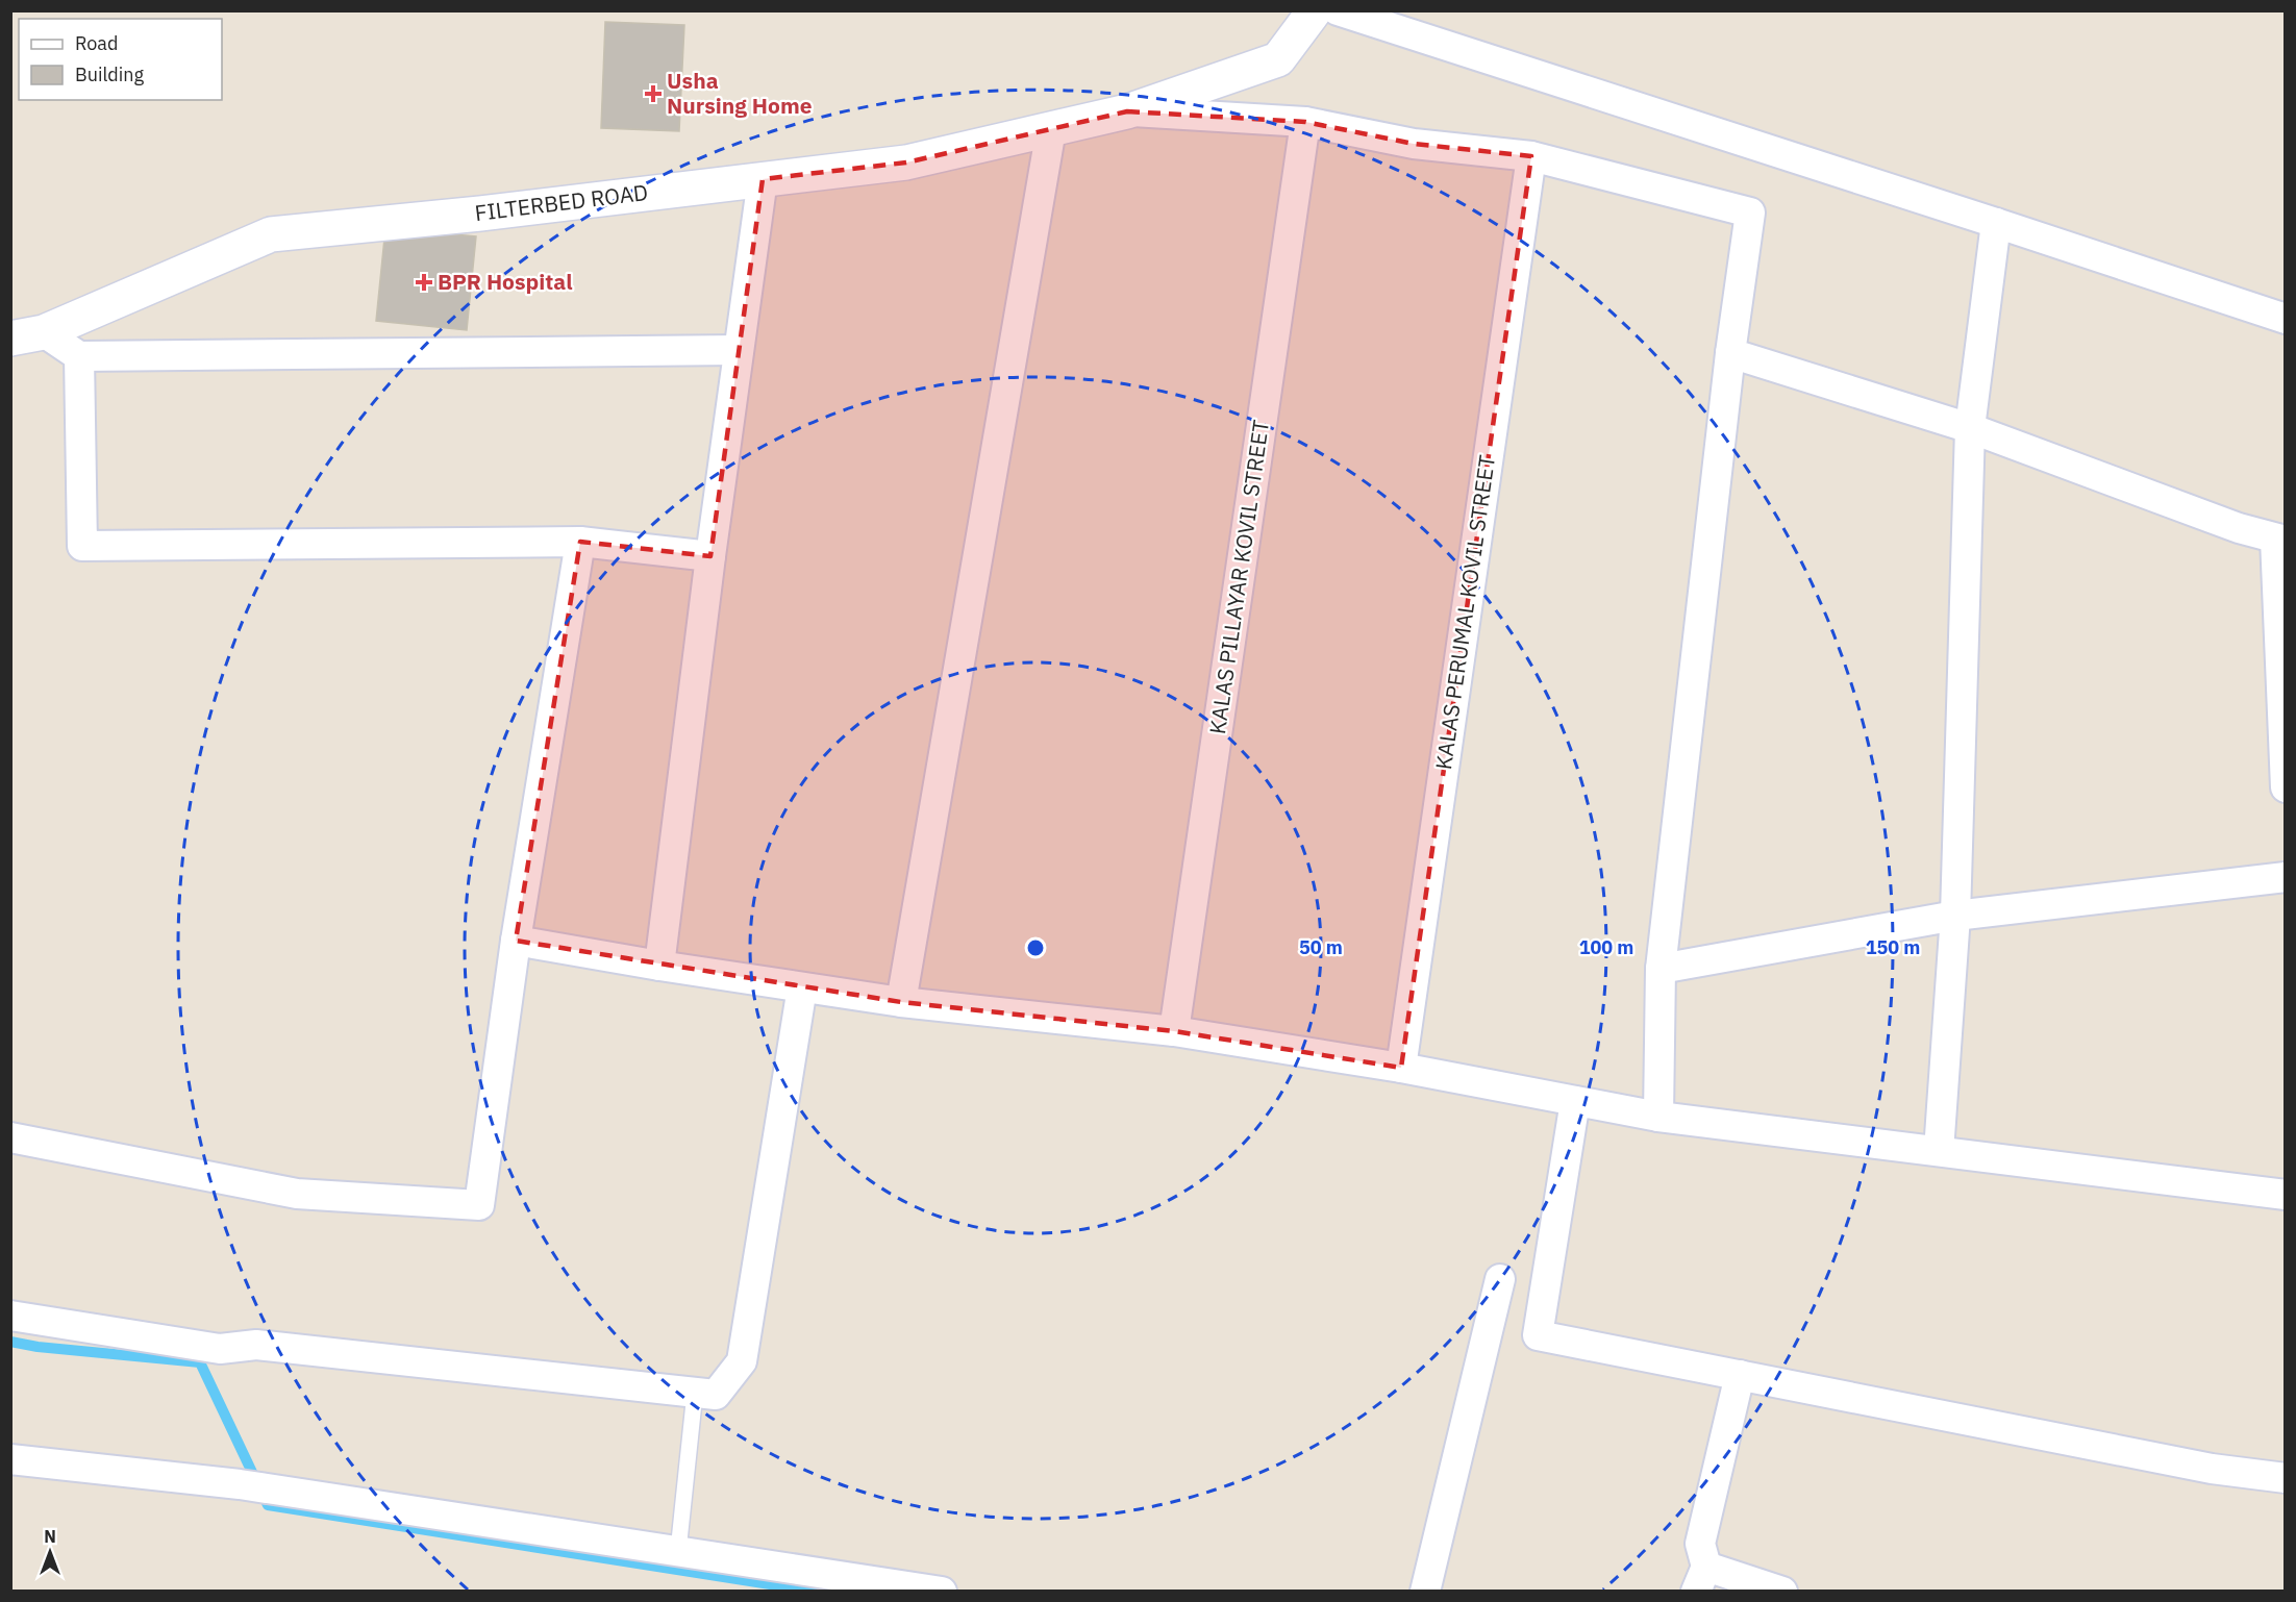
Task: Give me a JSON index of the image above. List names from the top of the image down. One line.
{"streets":{"main road":["FILTERBED ROAD"],"street":["KALAS PILLAYAR KOVIL STREET","KALAS PERUMAL KOVIL STREET"]},"places":{"health":["Usha Nursing Home","BPR Hospital"]},"legend":["Road","Building"],"north":"top","rings":["50 m","100 m","150 m"]}
